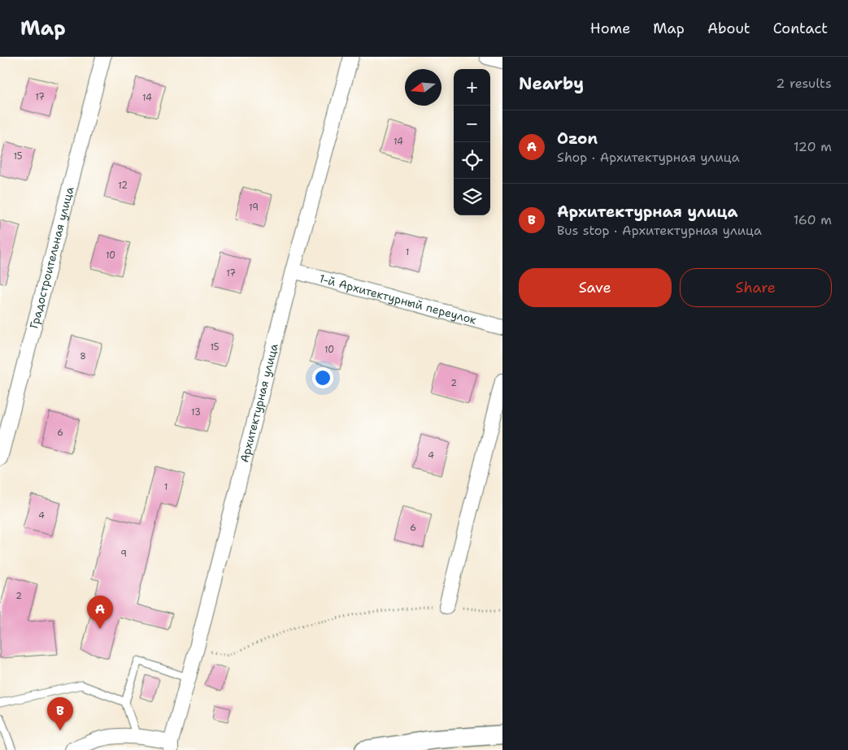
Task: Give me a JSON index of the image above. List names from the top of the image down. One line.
{"streets":{"street":["Градостроительная улица","1-й Архитектурный переулок","Архитектурная улица"]},"crossings":[["1-й Архитектурный переулок","Архитектурная улица"]],"house_numbers":["17","14","14","15","12","19","1","10","17","15","10","8","2","13","6","4","1","4","6","9","2"],"north":"left","page":{"header":"Map","nav":["Home","Map","About","Contact"],"heading":["Nearby","2 results"],"map_buttons":["+","−"],"list":[{"mark":"A","name":"Ozon","note":"Shop · Архитектурная улица","value":"120 m"},{"mark":"B","name":"Архитектурная улица","note":"Bus stop · Архитектурная улица","value":"160 m"}],"buttons":["Save","Share"],"pins":["A","B"]}}
